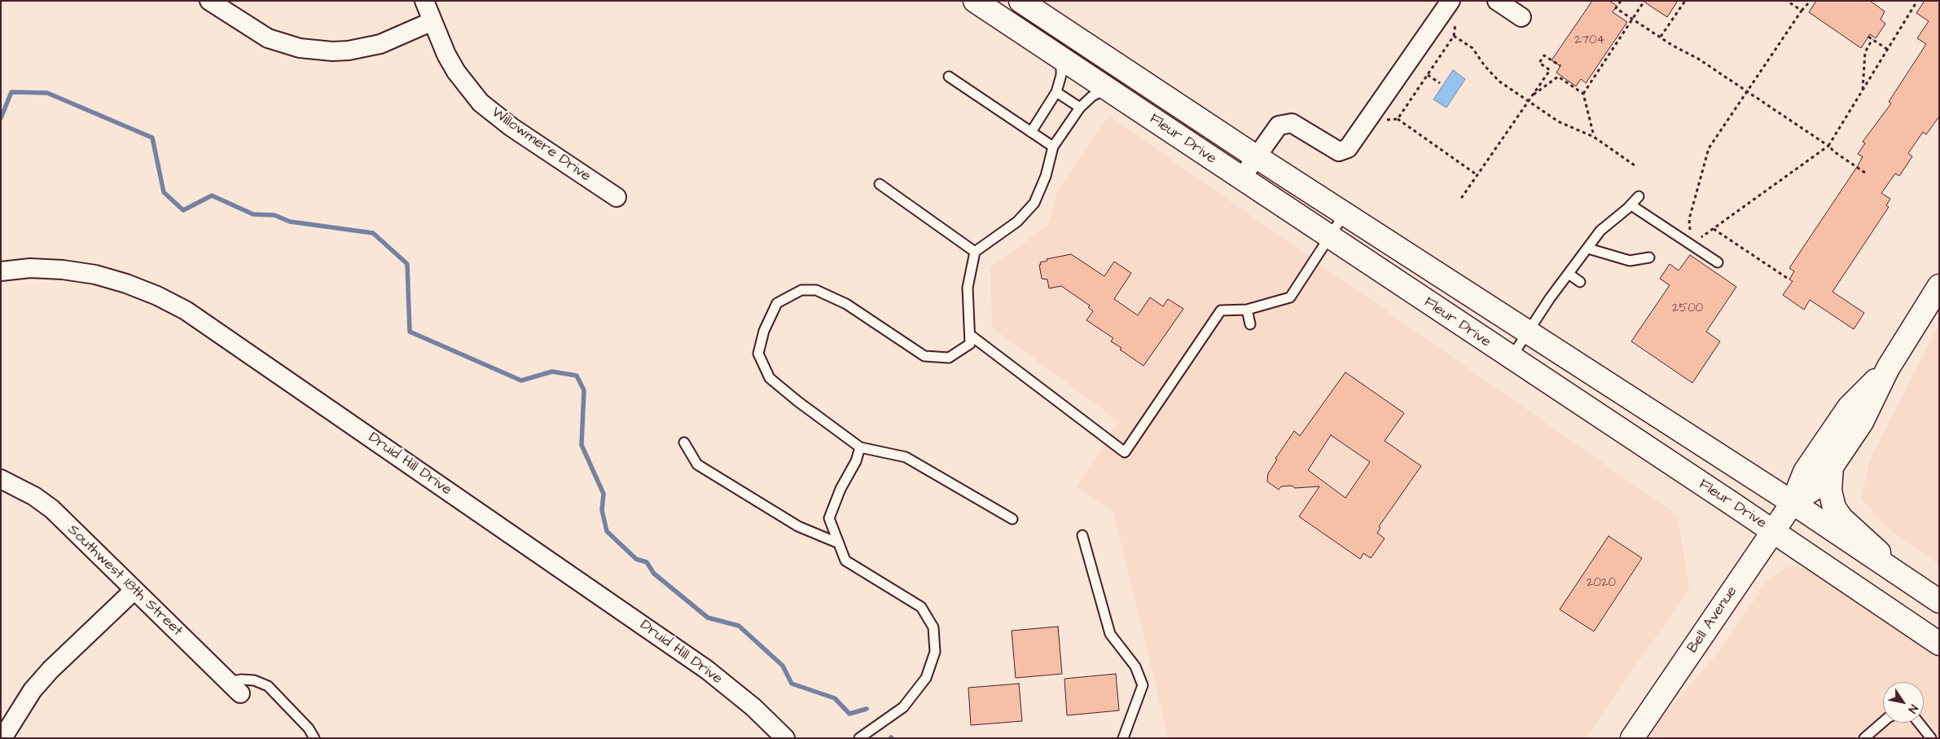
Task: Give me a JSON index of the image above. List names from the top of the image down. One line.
{"streets":{"main road":["Fleur Drive","Bell Avenue"],"street":["Willowmere Drive","Druid Hill Drive","Southwest 18th Street"]},"crossings":[["Fleur Drive","Bell Avenue"]],"house_numbers":["2704","2500","2020"],"north":"bottom right"}
